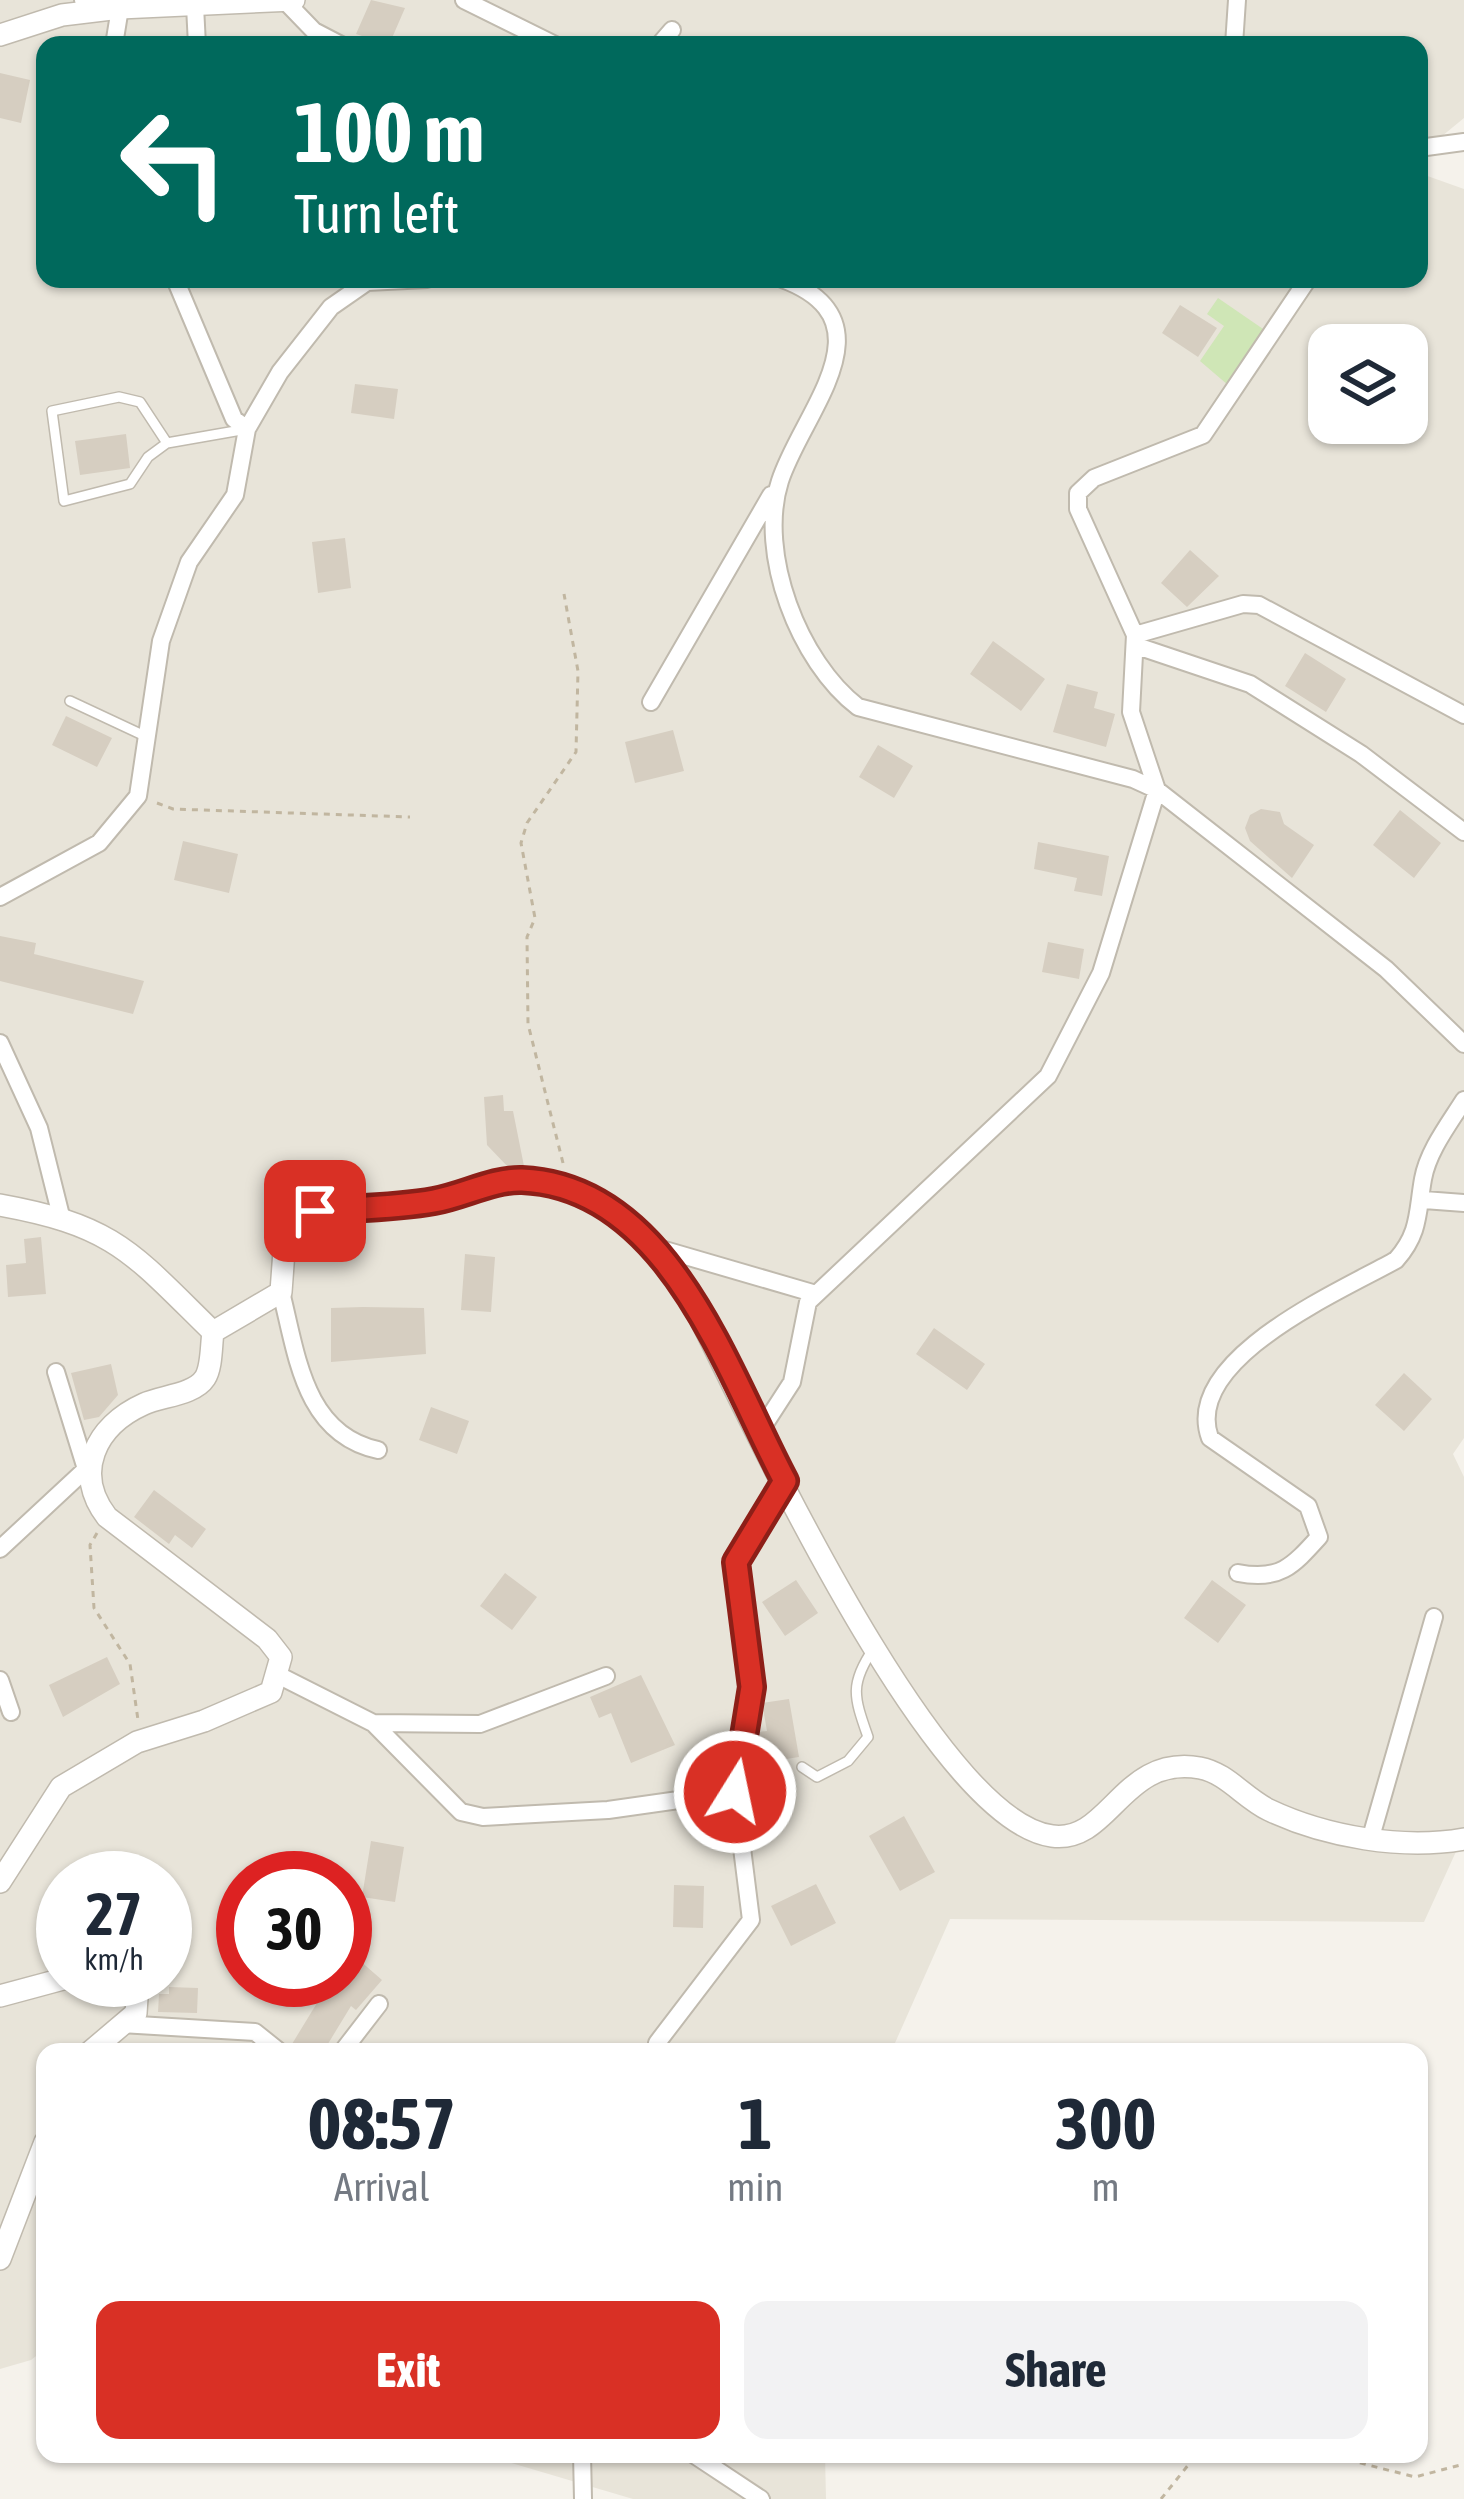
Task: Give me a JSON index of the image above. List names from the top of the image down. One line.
{"page":{"turn":["100 m","Turn left"],"speed":"27 km/h","limit":"30","eta":["08:57","Arrival","1","min","300","m"],"buttons":["Exit","Share"]}}
